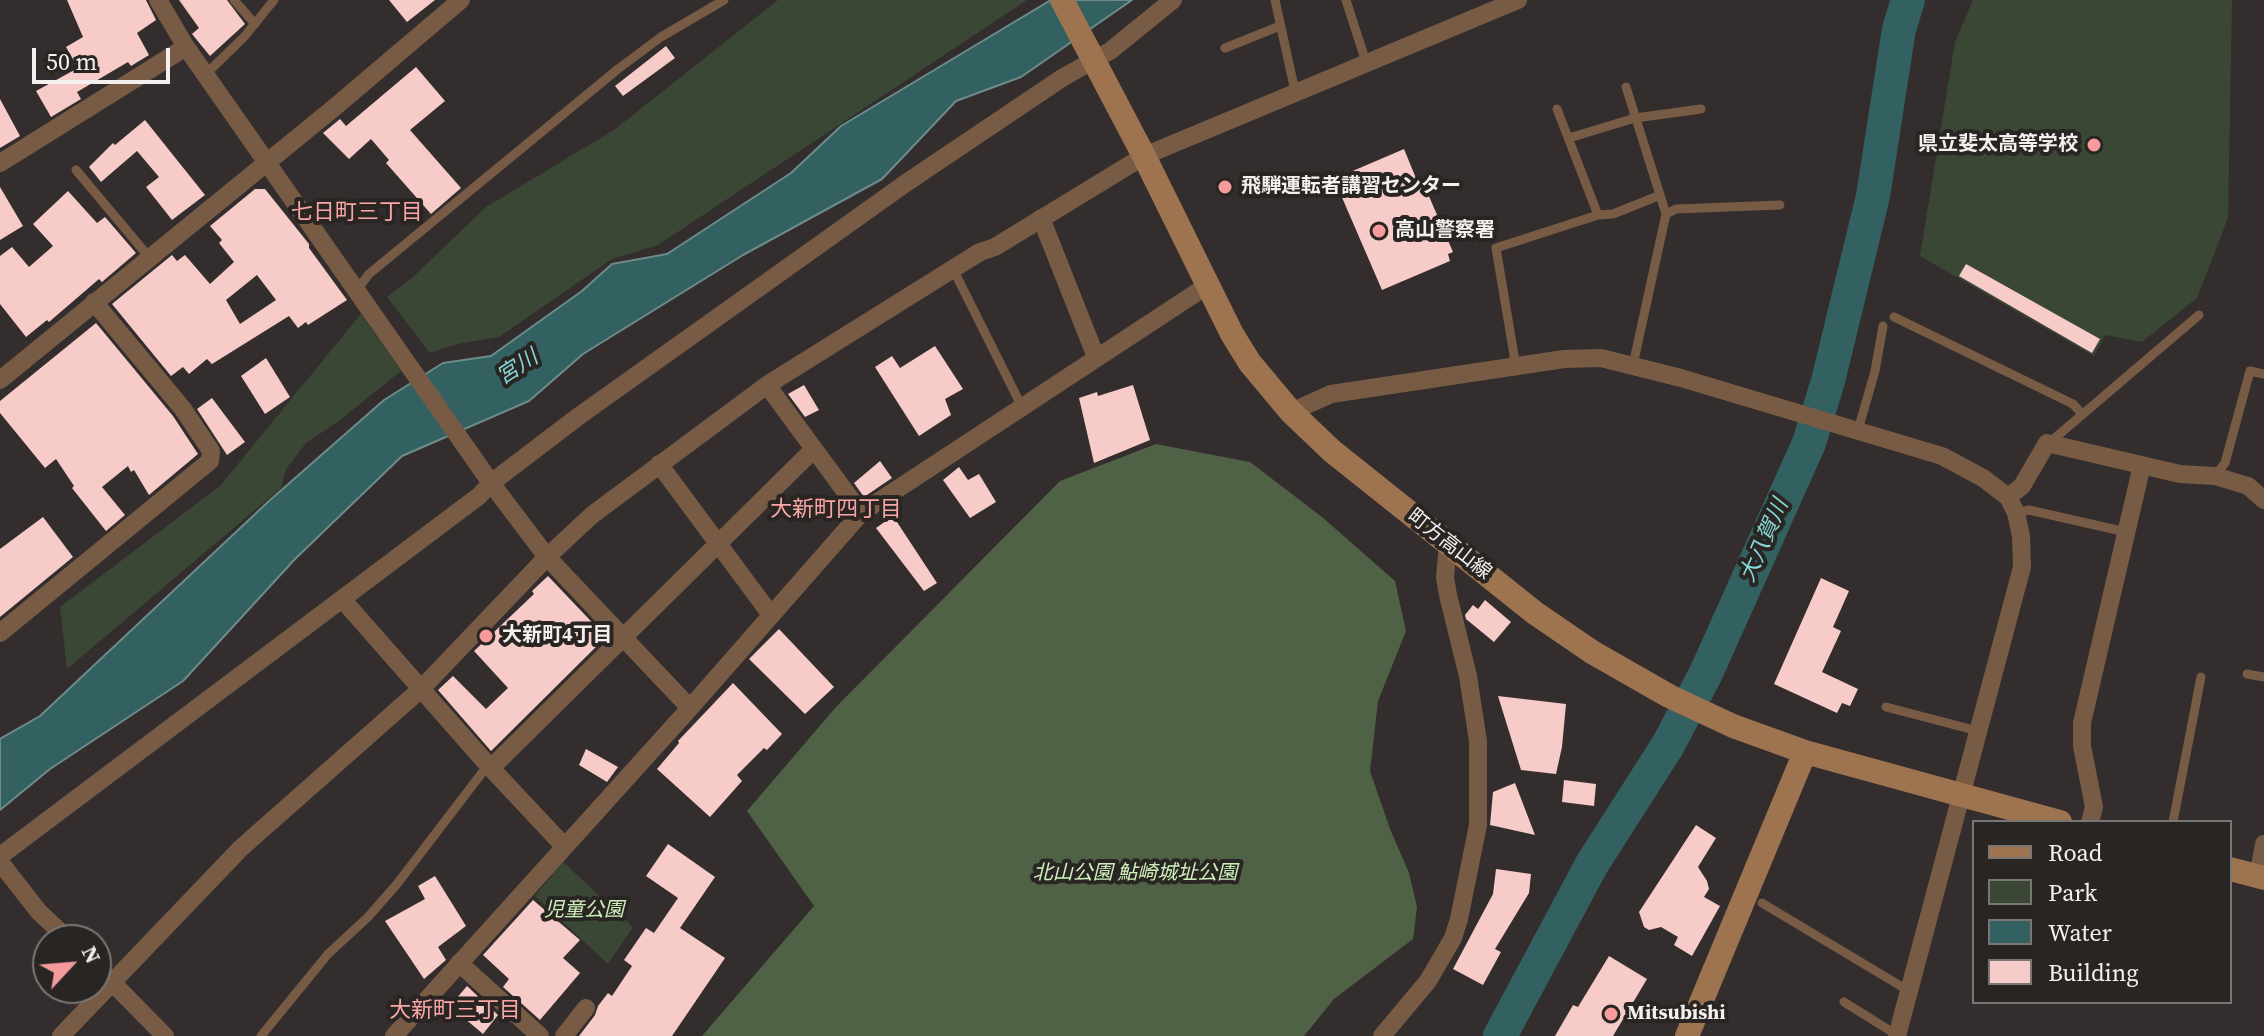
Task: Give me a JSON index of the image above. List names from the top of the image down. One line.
{"streets":{"main road":["町方高山線"]},"districts":["七日町三丁目","大新町四丁目","大新町三丁目"],"water":["宮川","大八賀川"],"parks":["北山公園 鮎崎城址公園","児童公園"],"places":["県立斐太高等学校","飛騨運転者講習センター","高山警察署","大新町4丁目","Mitsubishi"],"legend":["Road","Park","Water","Building"],"scale_bar":"50 m","north":"top right"}
